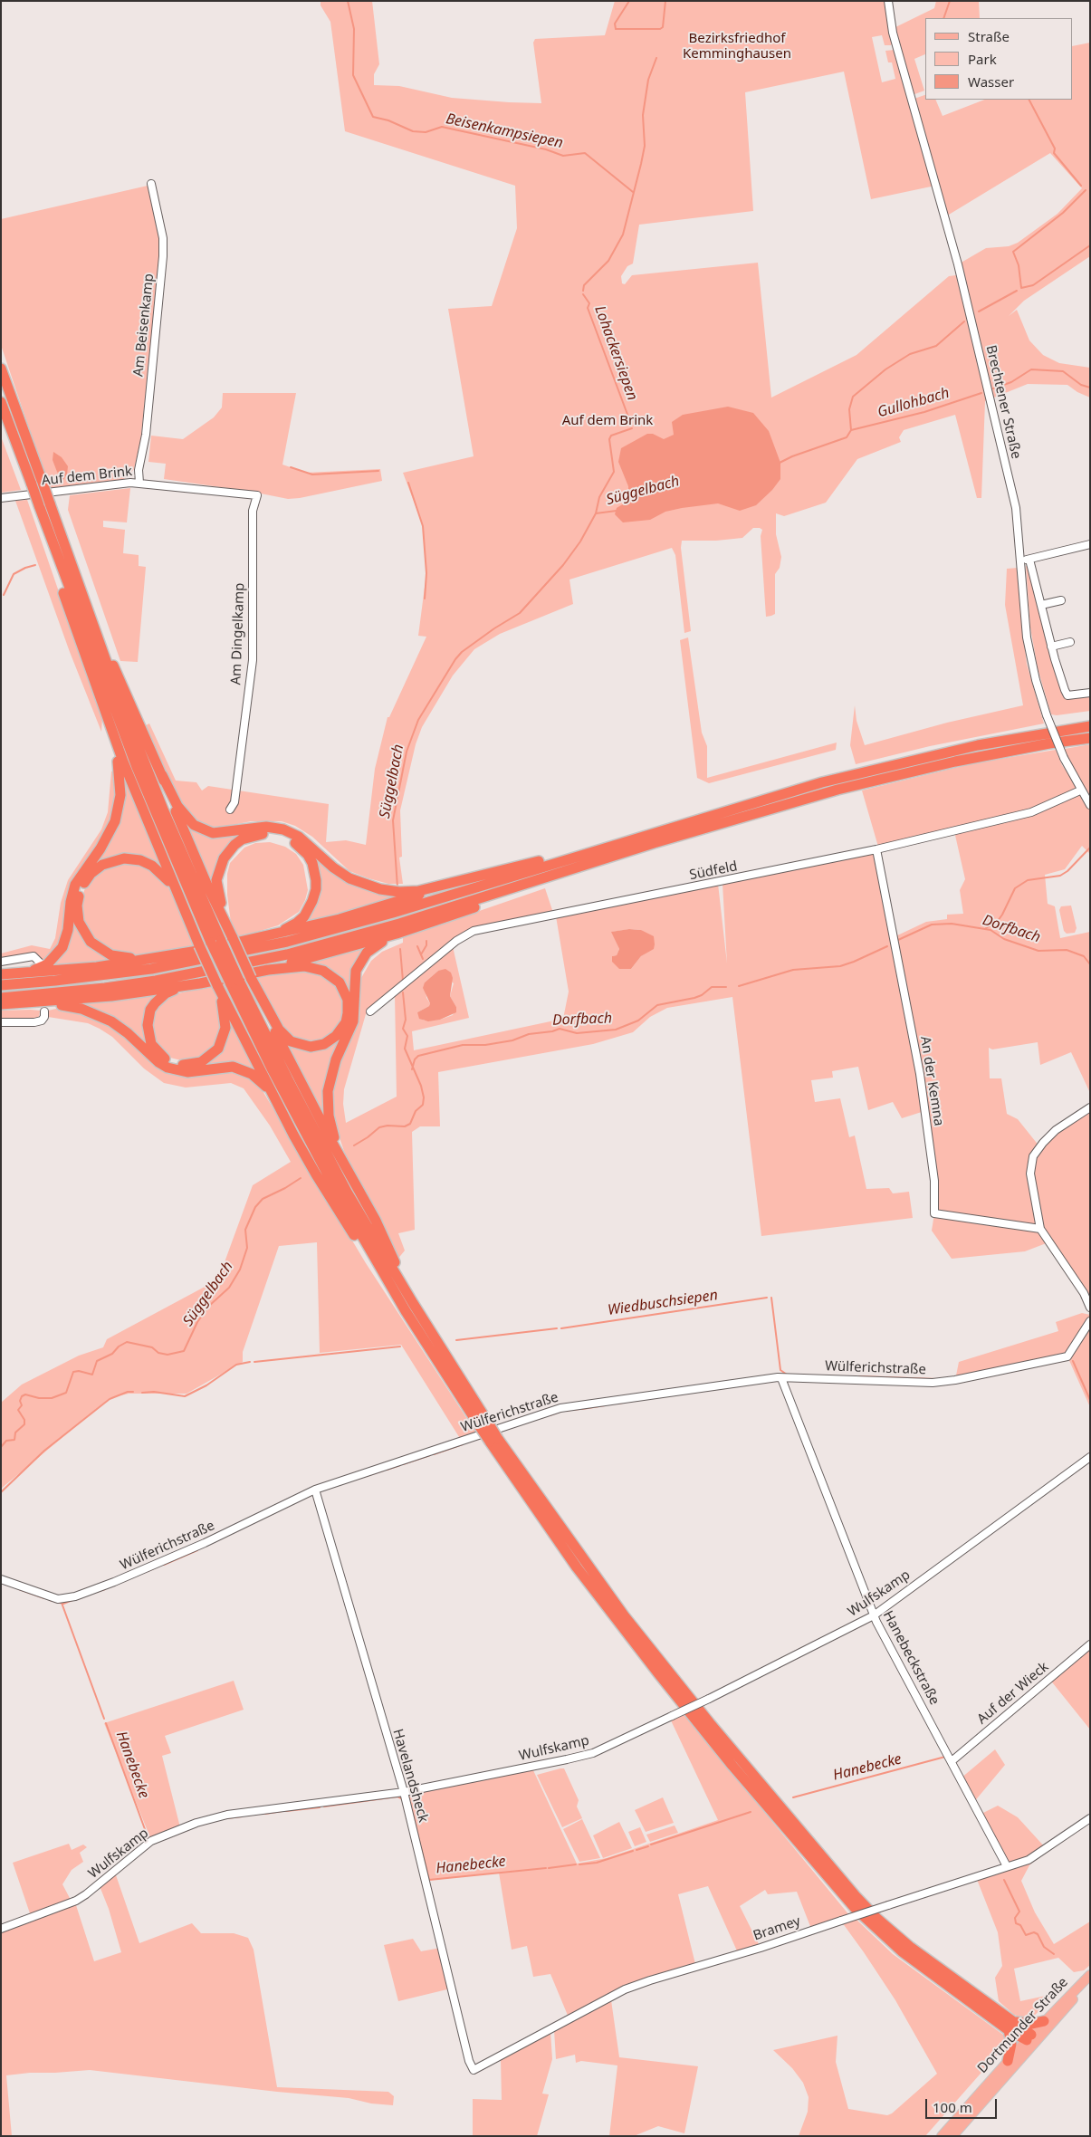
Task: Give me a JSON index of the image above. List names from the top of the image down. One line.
{"streets":{"main road":["Dortmunder Straße"],"street":["Am Beisenkamp","Brechtener Straße","Auf dem Brink","Am Dingelkamp","Südfeld","An der Kemna","Wülferichstraße","Wulfskamp","Hanebeckstraße","Auf der Wieck","Havelandsheck","Bramey"]},"crossings":[["Am Beisenkamp","Auf dem Brink"],["Brechtener Straße","Südfeld"],["Auf dem Brink","Am Dingelkamp"],["Südfeld","An der Kemna"],["Wülferichstraße","Hanebeckstraße"],["Wülferichstraße","Havelandsheck"],["Wulfskamp","Hanebeckstraße"],["Wulfskamp","Havelandsheck"],["Hanebeckstraße","Auf der Wieck"],["Hanebeckstraße","Bramey"],["Havelandsheck","Bramey"]],"water":["Beisenkampsiepen","Lohackersiepen","Gullohbach","Süggelbach","Dorfbach","Wiedbuschsiepen","Hanebecke"],"parks":["Bezirksfriedhof Kemminghausen","Auf dem Brink"],"legend":["Straße","Park","Wasser"],"scale_bar":"100 m"}
